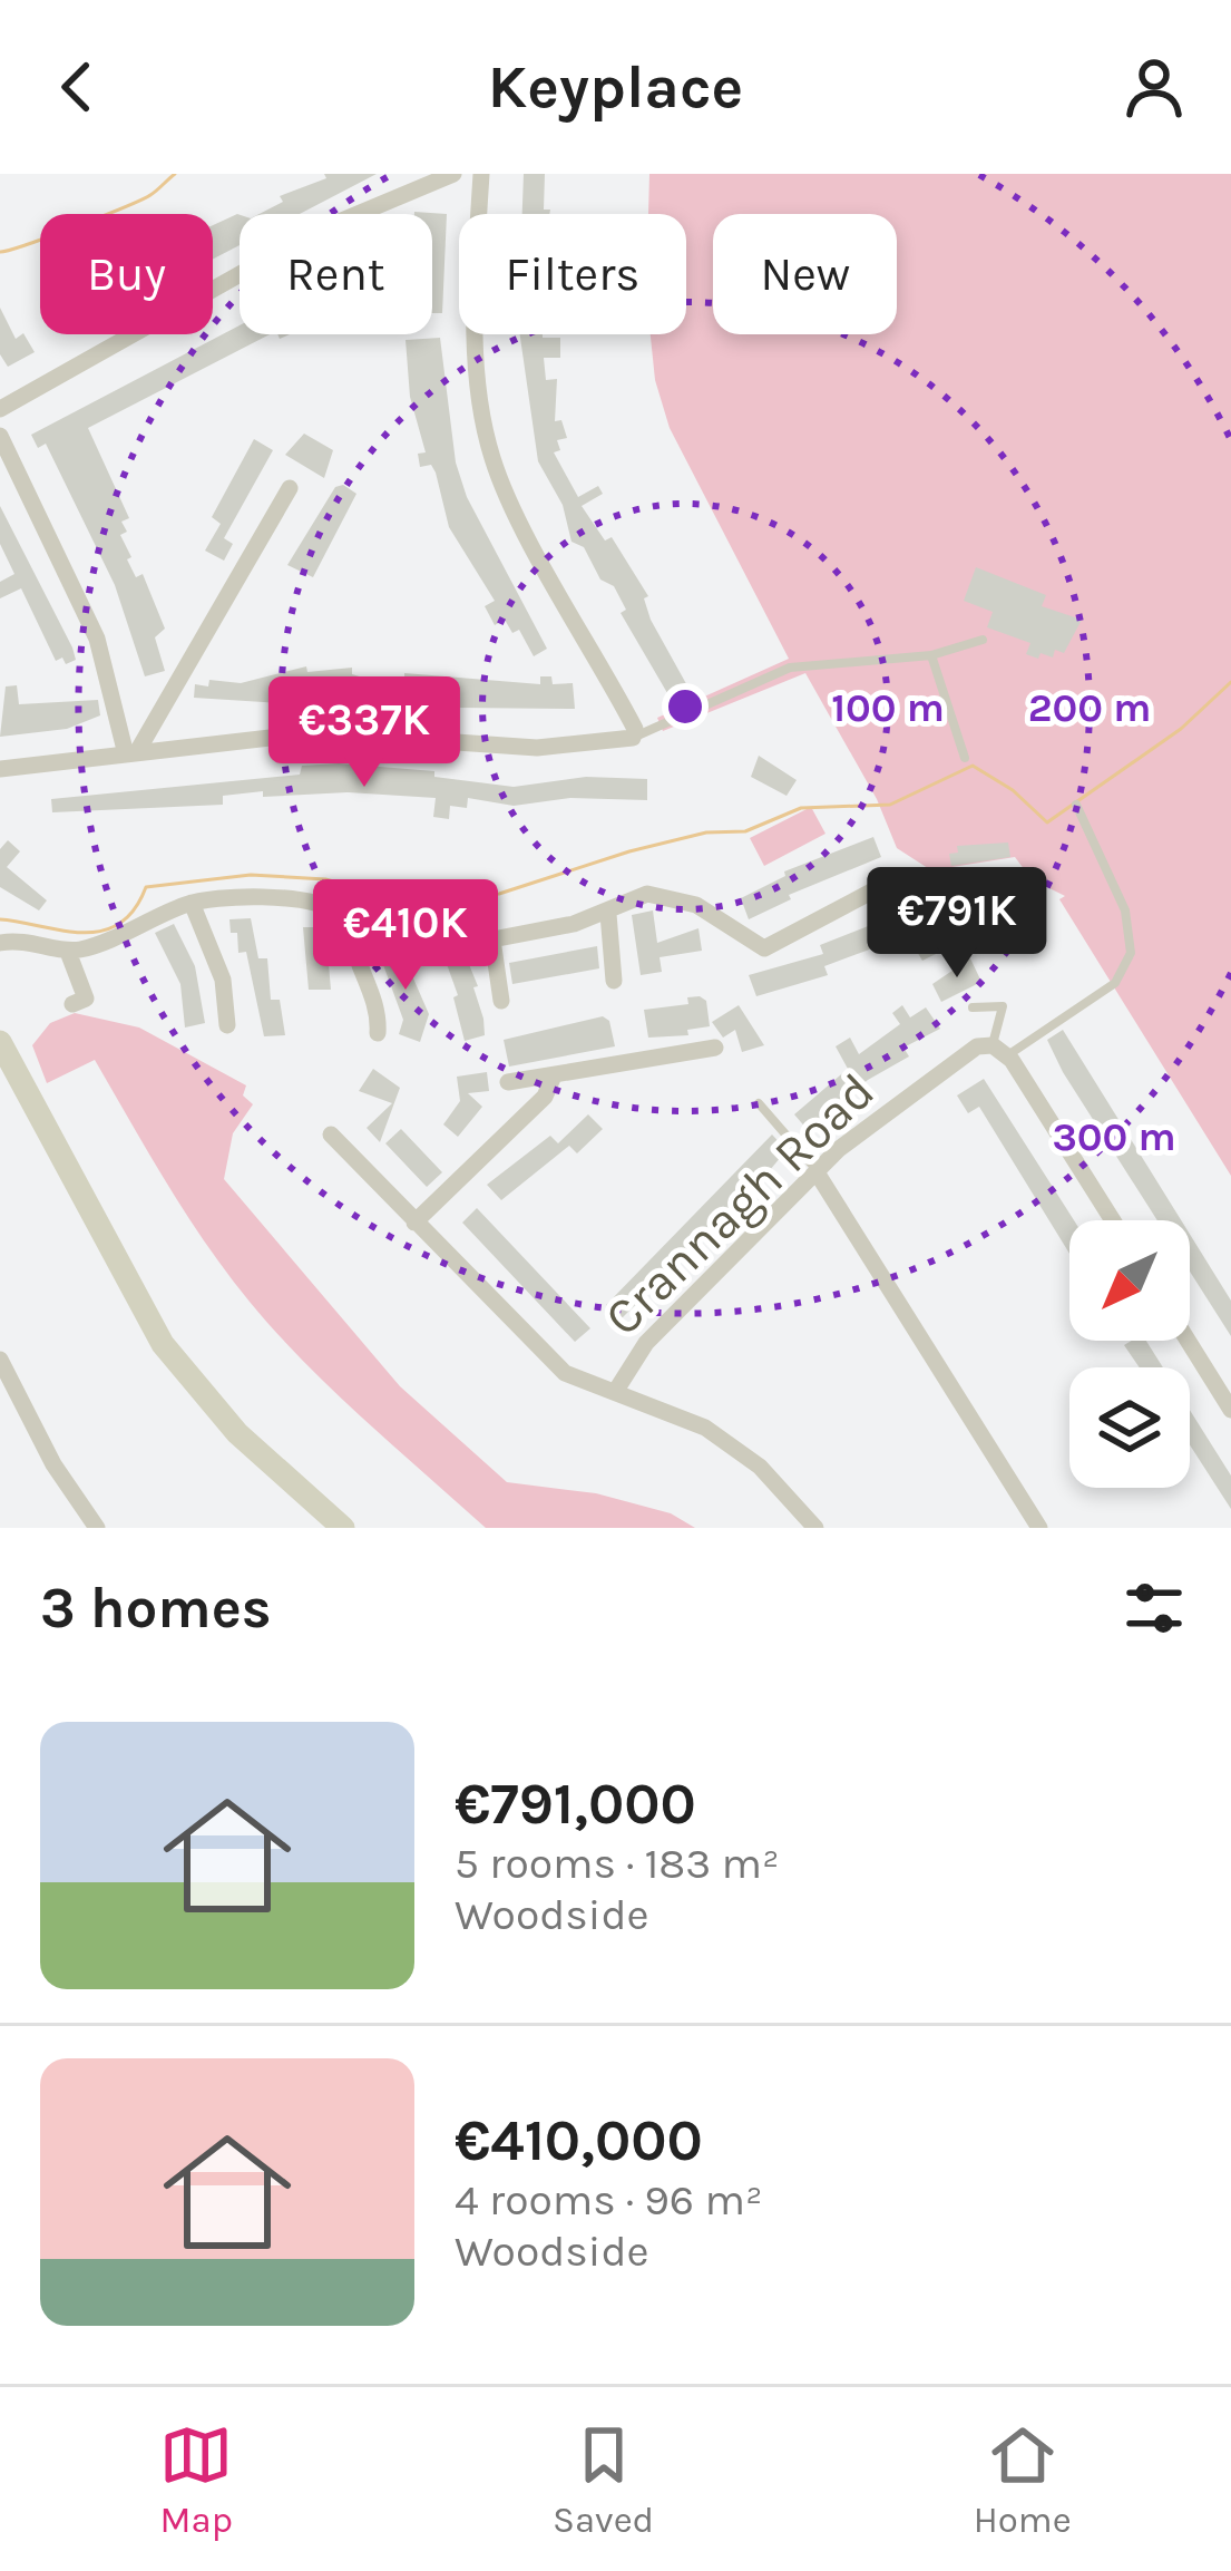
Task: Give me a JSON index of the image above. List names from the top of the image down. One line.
{"streets":{"street":["Crannagh Road"]},"north":"bottom left","page":{"header":"Keyplace","chip":["Buy","Rent","Filters","New"],"price":["€337K","€791K","€410K"],"heading":"3 homes","list":[{"name":"€791,000","note":"5 rooms · 183 m² · Woodside"},{"name":"€410,000","note":"4 rooms · 96 m² · Woodside"}],"tabs":["Map","Saved","Home"]},"rings":["100 m","200 m","300 m"]}
